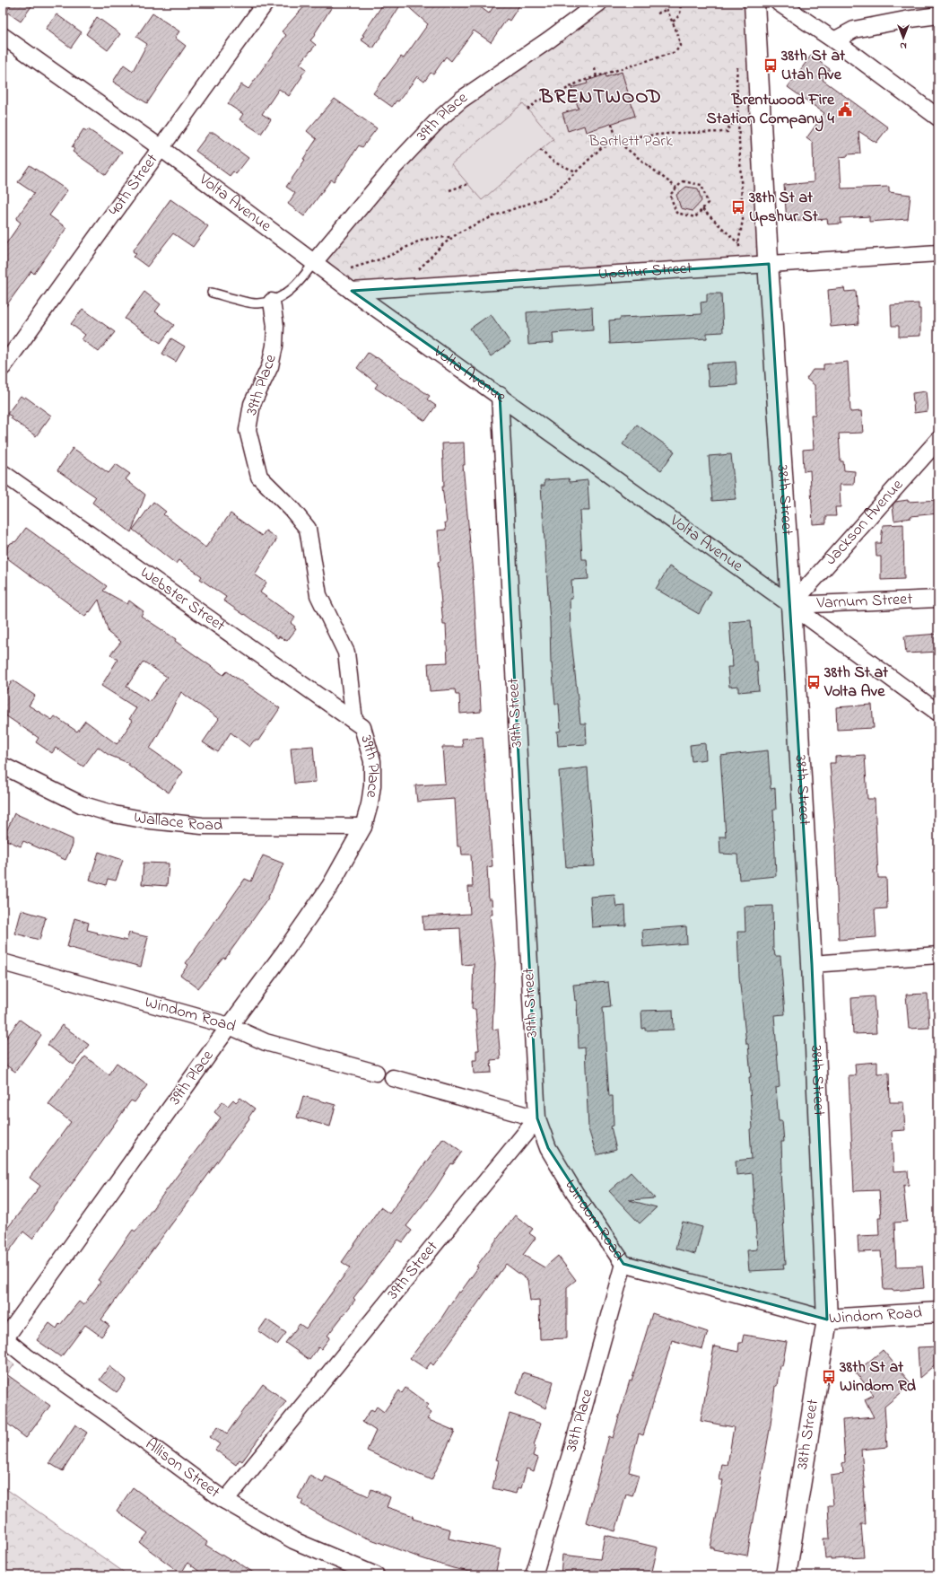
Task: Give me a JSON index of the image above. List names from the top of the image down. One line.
{"streets":{"main road":["38th Street","Windom Road"],"street":["39th Place","40th Street","Volta Avenue","Upshur Street","Jackson Avenue","Webster Street","Varnum Street","39th Street","Wallace Road","38th Place","Allison Street"]},"crossings":[["39th Place","Volta Avenue"],["39th Place","Webster Street"],["39th Place","Wallace Road"],["39th Place","Windom Road"],["39th Place","Allison Street"],["40th Street","Volta Avenue"],["Volta Avenue","Upshur Street"],["Volta Avenue","38th Street"],["Volta Avenue","Jackson Avenue"],["Volta Avenue","Varnum Street"],["Volta Avenue","39th Street"],["Upshur Street","38th Street"],["38th Street","Jackson Avenue"],["38th Street","Varnum Street"],["38th Street","Windom Road"],["Jackson Avenue","Varnum Street"],["39th Street","Windom Road"],["39th Street","Allison Street"],["Windom Road","38th Place"]],"districts":["BRENTWOOD"],"parks":["Bartlett Park"],"places":{"bus stop":["38th St at Utah Ave","38th St at Upshur St","38th St at Volta Ave","38th St at Windom Rd"],"public building":["Brentwood Fire Station Company 4"]},"north":"bottom"}
